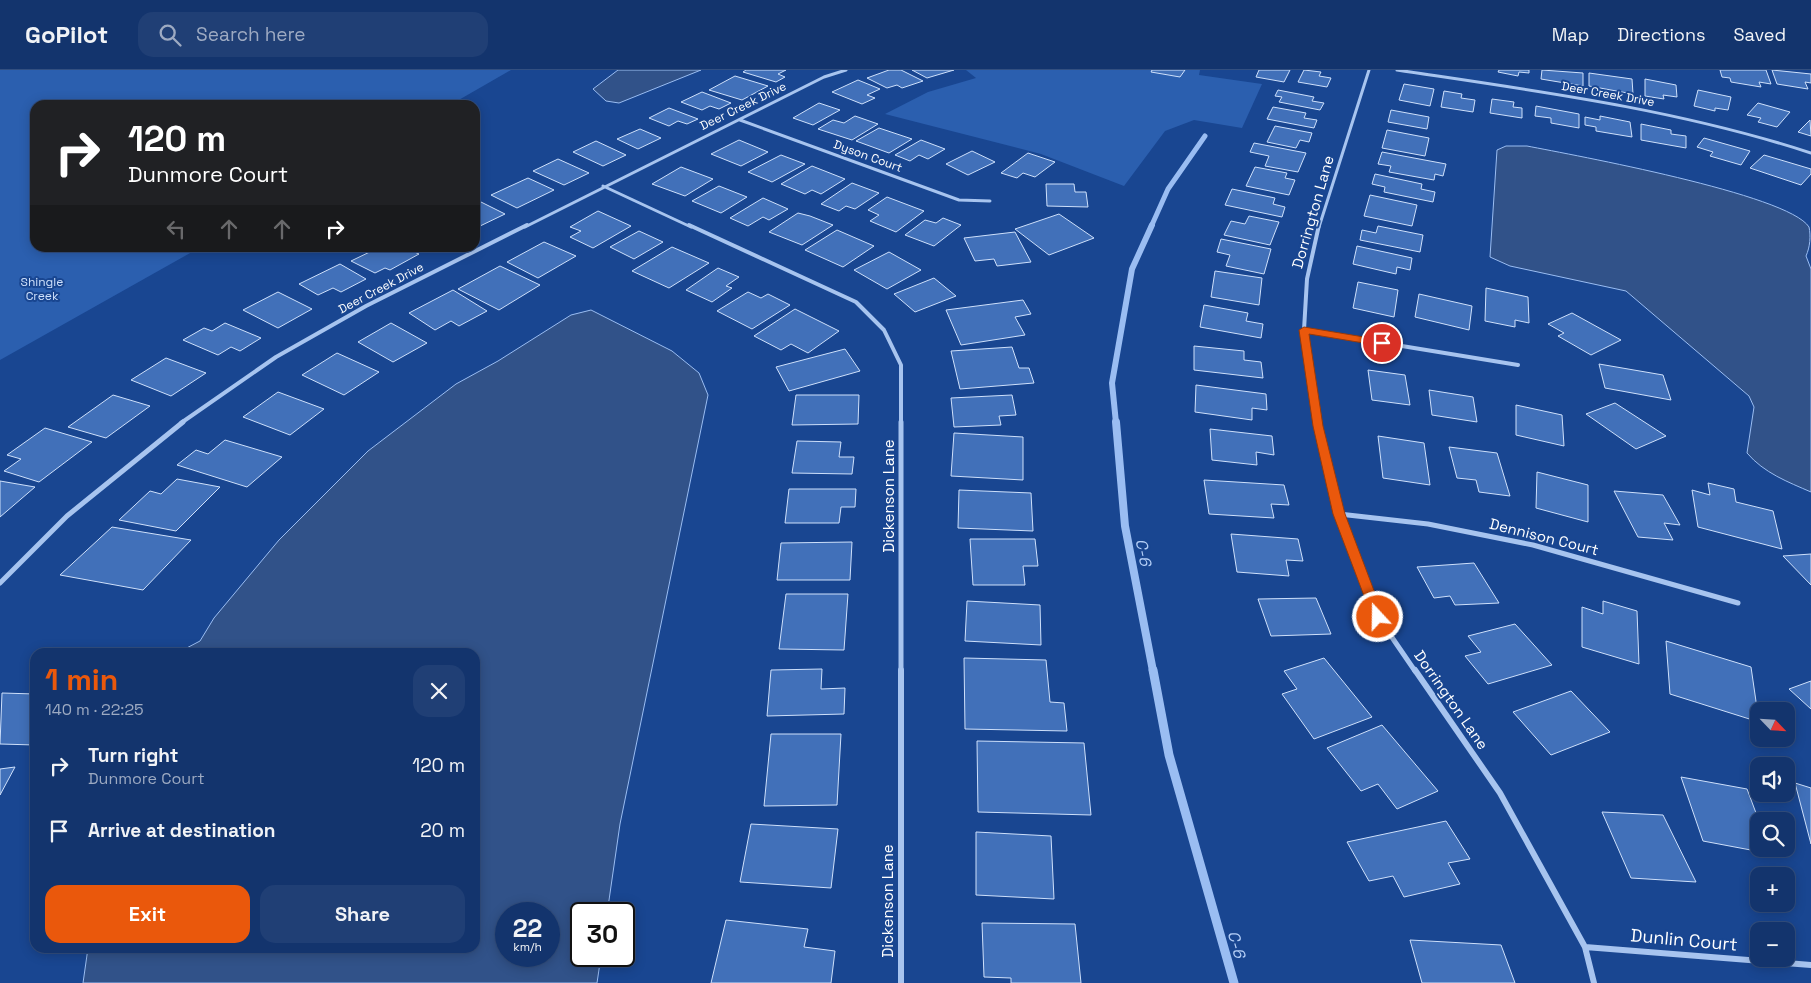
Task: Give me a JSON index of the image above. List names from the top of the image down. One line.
{"streets":{"street":["Deer Creek Drive","Dyson Court","Dorrington Lane","Dickenson Lane","Dennison Court","Dunlin Court"]},"crossings":[["Deer Creek Drive","Dyson Court"],["Deer Creek Drive","Dickenson Lane"],["Dorrington Lane","Dennison Court"],["Dorrington Lane","Dunlin Court"]],"water":["C-6"],"parks":["Shingle Creek"],"north":"bottom right","page":{"header":"GoPilot","search":"Search here","nav":["Map","Directions","Saved"],"turn":["120 m","Dunmore Court"],"heading":["1 min","140 m · 22:25"],"map_buttons":["+","−"],"list":[{"name":"Turn right","note":"Dunmore Court","value":"120 m"},{"name":"Arrive at destination","value":"20 m"}],"buttons":["Exit","Share"],"speed":"22 km/h","limit":"30"}}
